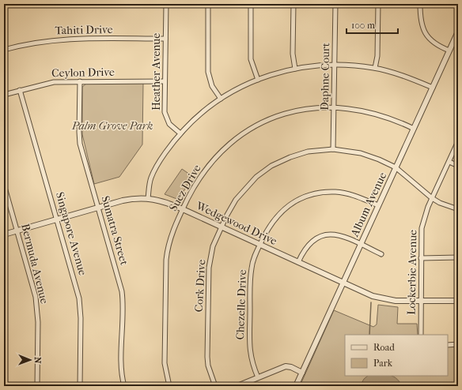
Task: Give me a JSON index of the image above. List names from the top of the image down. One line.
{"streets":{"street":["Tahiti Drive","Heather Avenue","Ceylon Drive","Daphne Court","Suez Drive","Album Avenue","Wedgewood Drive","Sumatra Street","Singapore Avenue","Bermuda Avenue","Lockerbie Avenue","Cork Drive","Chezelle Drive"]},"crossings":[["Tahiti Drive","Heather Avenue"],["Heather Avenue","Ceylon Drive"],["Ceylon Drive","Sumatra Street"],["Ceylon Drive","Singapore Avenue"],["Daphne Court","Suez Drive"],["Daphne Court","Cork Drive"],["Suez Drive","Album Avenue"],["Suez Drive","Wedgewood Drive"],["Album Avenue","Wedgewood Drive"],["Album Avenue","Cork Drive"],["Album Avenue","Chezelle Drive"],["Wedgewood Drive","Sumatra Street"],["Wedgewood Drive","Singapore Avenue"],["Wedgewood Drive","Bermuda Avenue"],["Wedgewood Drive","Lockerbie Avenue"],["Wedgewood Drive","Cork Drive"],["Wedgewood Drive","Chezelle Drive"],["Lockerbie Avenue","Cork Drive"]],"parks":["Palm Grove Park"],"legend":["Road","Park"],"scale_bar":"100 m","north":"right"}
